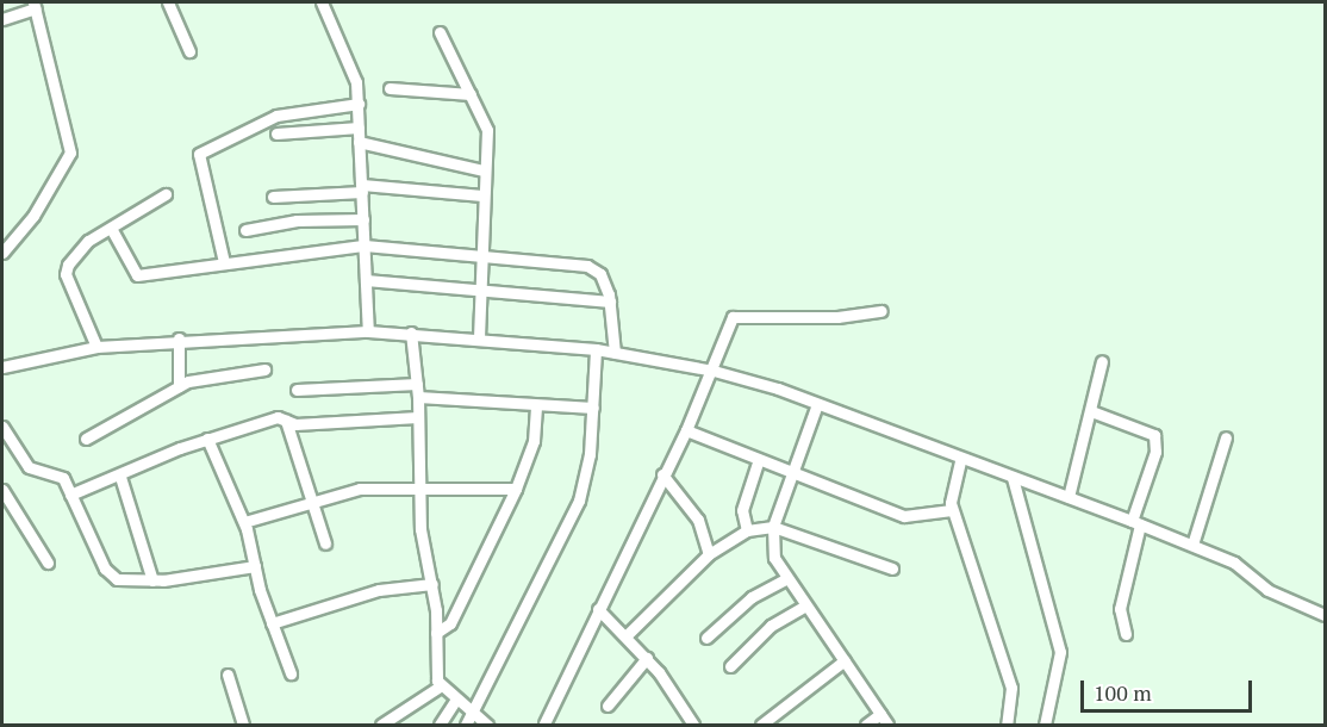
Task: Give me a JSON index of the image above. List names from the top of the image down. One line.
{"scale_bar":"100 m"}
